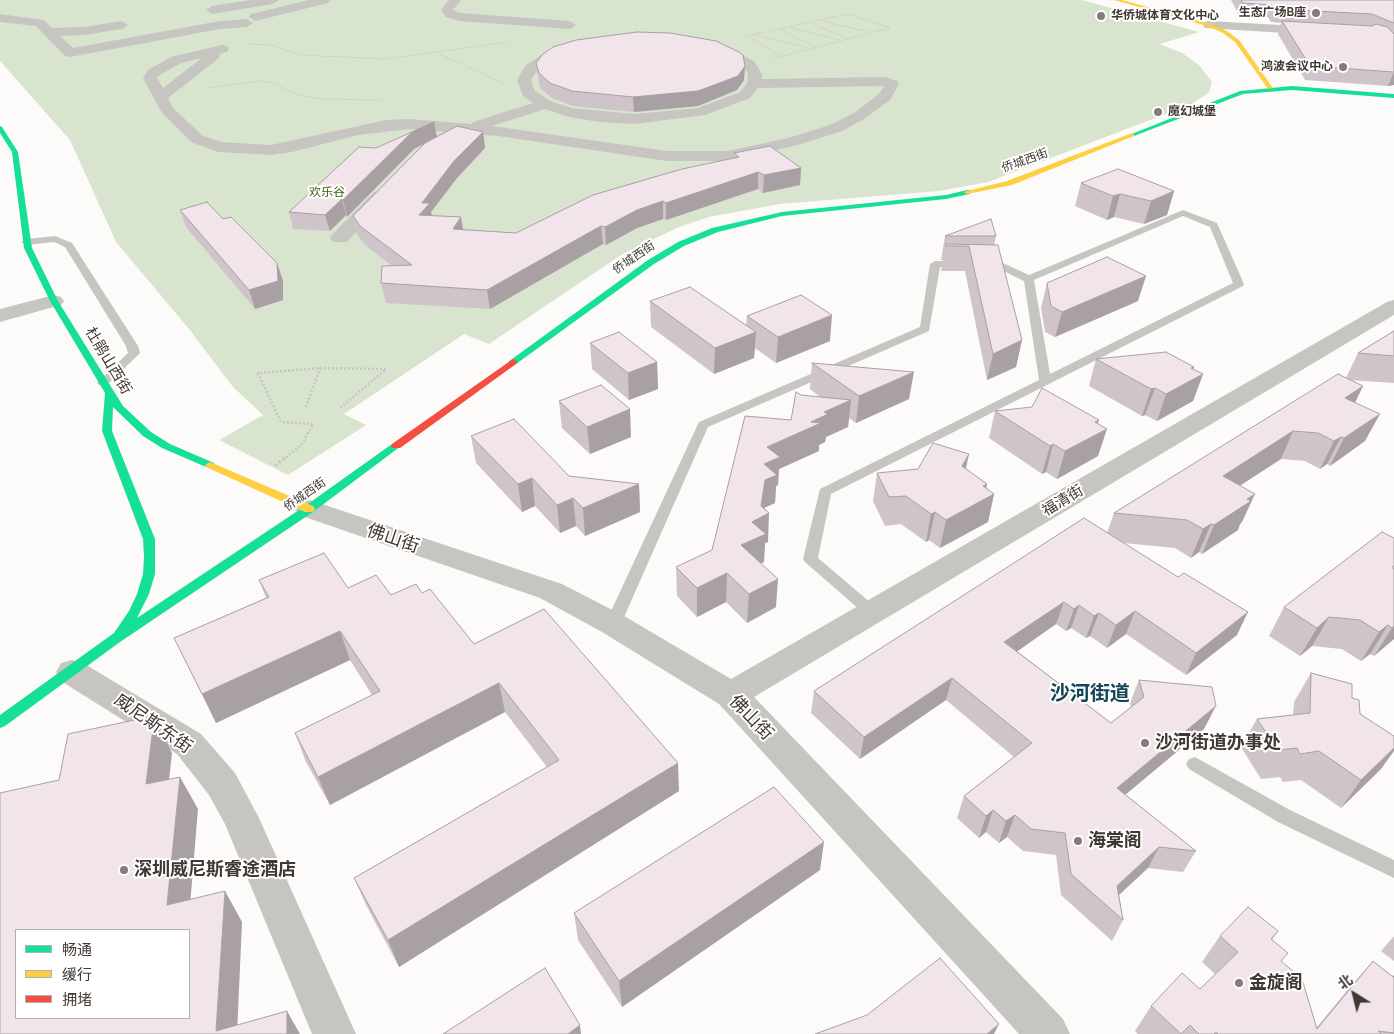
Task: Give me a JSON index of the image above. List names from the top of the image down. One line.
{"streets":{"street":["侨城西街","杜鹃山西街","福清街","佛山街","威尼斯东街"]},"crossings":[["侨城西街","杜鹃山西街"],["侨城西街","佛山街"],["侨城西街","威尼斯东街"],["杜鹃山西街","佛山街"],["福清街","佛山街"]],"districts":["沙河街道"],"parks":["欢乐谷"],"places":["生态广场B座","华侨城体育文化中心","鸿波会议中心","魔幻城堡","沙河街道办事处","海棠阁","深圳威尼斯睿途酒店","金旋阁"],"legend":["畅通","缓行","拥堵"],"north":"top left"}
